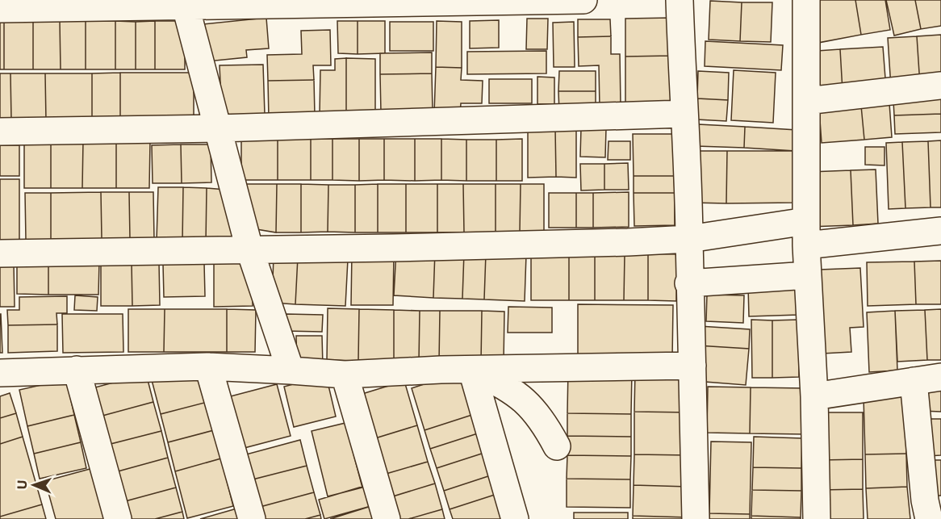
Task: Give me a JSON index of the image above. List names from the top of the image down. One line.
{"north":"left"}
